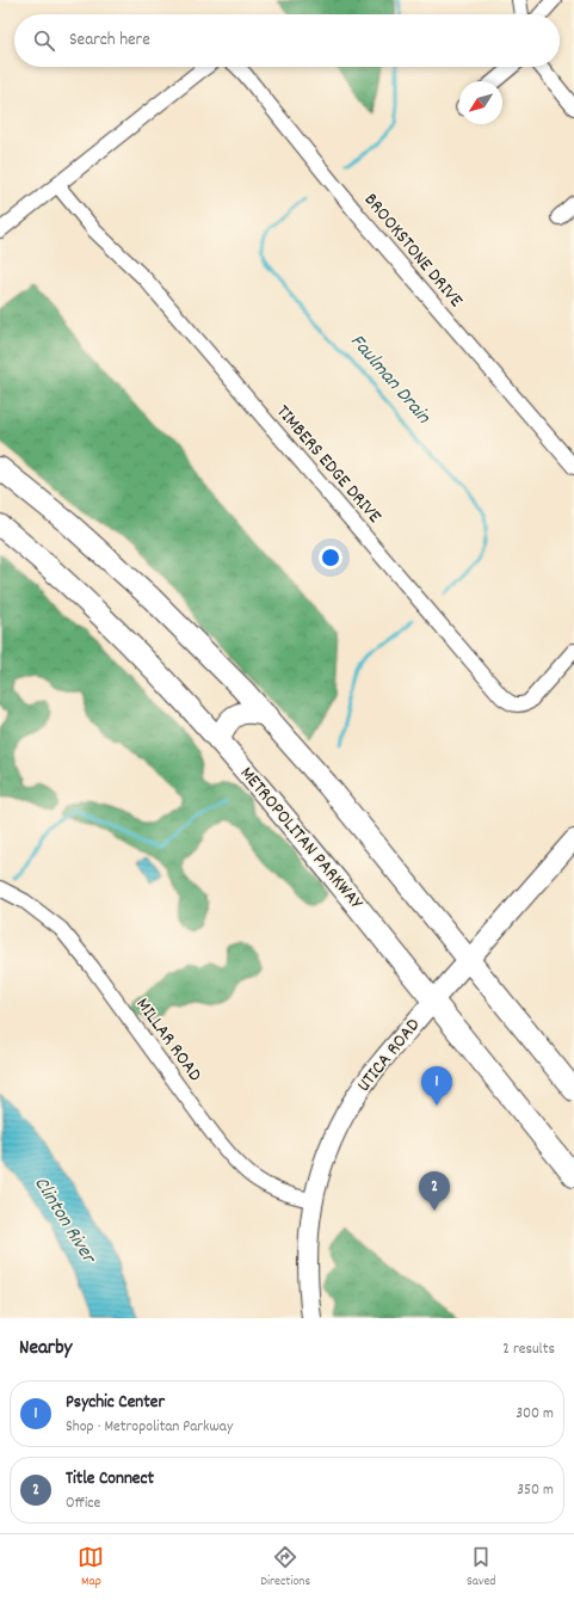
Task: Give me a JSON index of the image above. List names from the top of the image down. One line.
{"streets":{"main road":["METROPOLITAN PARKWAY"],"street":["BROOKSTONE DRIVE","TIMBERS EDGE DRIVE","MILLAR ROAD","UTICA ROAD"]},"crossings":[["BROOKSTONE DRIVE","TIMBERS EDGE DRIVE"],["METROPOLITAN PARKWAY","UTICA ROAD"],["MILLAR ROAD","UTICA ROAD"]],"water":["Faulman Drain","Clinton River"],"north":"bottom left","page":{"search":"Search here","pins":["1","2"],"heading":["Nearby","2 results"],"list":[{"mark":"1","name":"Psychic Center","note":"Shop · Metropolitan Parkway","value":"300 m"},{"mark":"2","name":"Title Connect","note":"Office","value":"350 m"}],"nav":["Map","Directions","Saved"]}}
